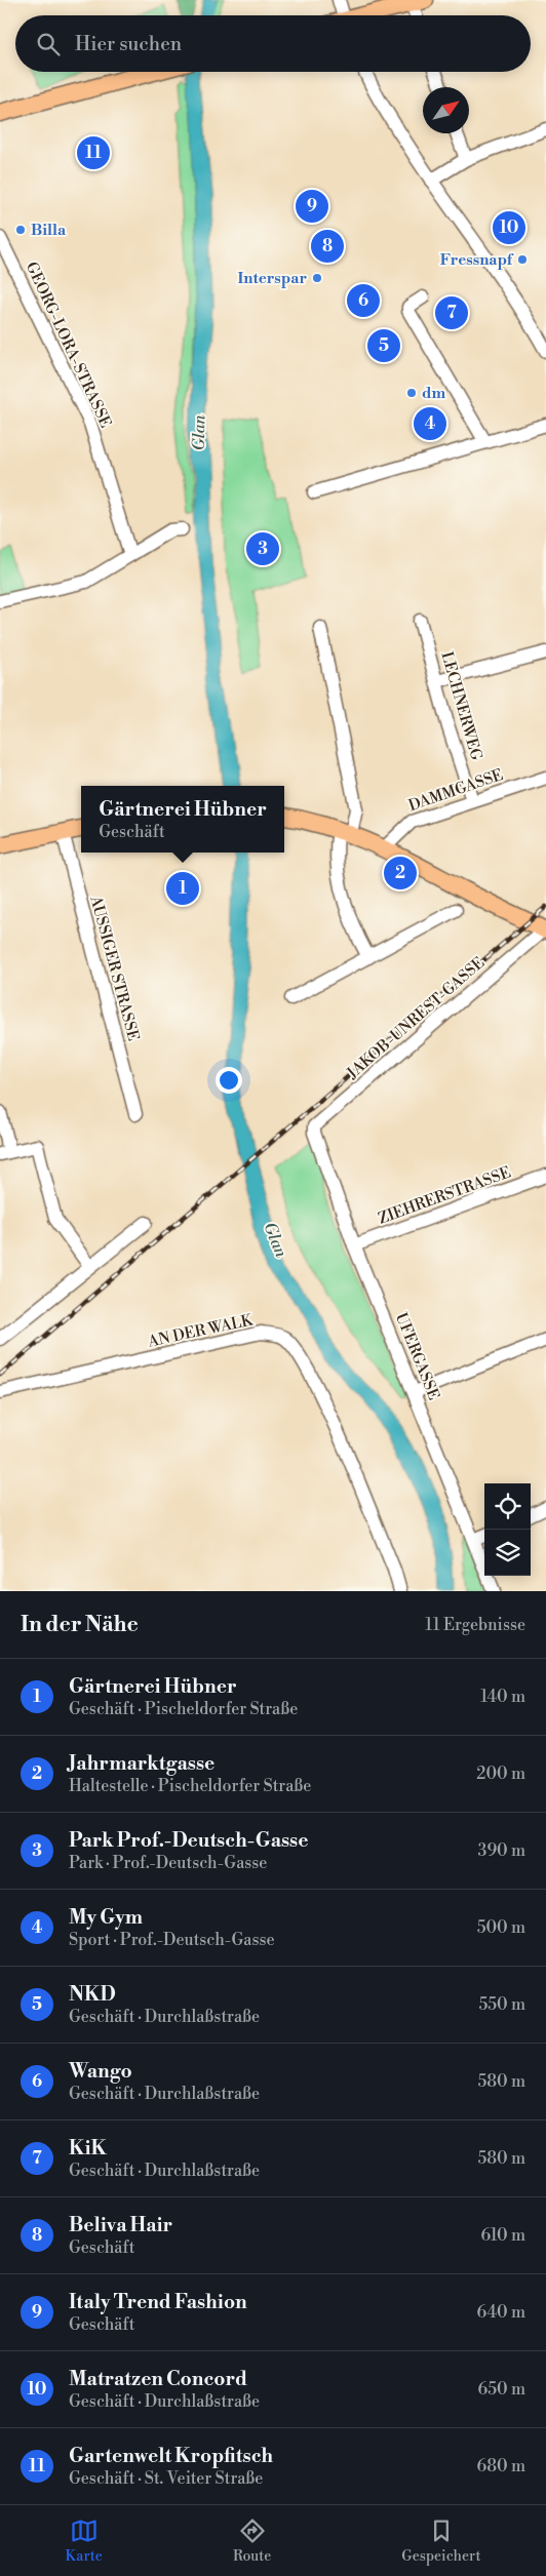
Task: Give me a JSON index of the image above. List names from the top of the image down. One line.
{"streets":{"street":["GEORG-LORA-STRASSE","LECHNERWEG","DAMMGASSE","AUSSIGER STRASSE","JAKOB-UNREST-GASSE","ZIEHRERSTRASSE","AN DER WALK","UFERGASSE"]},"crossings":[["LECHNERWEG","DAMMGASSE"],["JAKOB-UNREST-GASSE","UFERGASSE"],["ZIEHRERSTRASSE","UFERGASSE"]],"water":["Glan"],"places":["Billa","Fressnapf","Interspar","dm"],"north":"top right","page":{"search":"Hier suchen","pins":["11","9","10","8","6","7","5","4","3","2","1"],"popup":["Gärtnerei Hübner","Geschäft"],"heading":["In der Nähe","11 Ergebnisse"],"list":[{"mark":"1","name":"Gärtnerei Hübner","note":"Geschäft · Pischeldorfer Straße","value":"140 m"},{"mark":"2","name":"Jahrmarktgasse","note":"Haltestelle · Pischeldorfer Straße","value":"200 m"},{"mark":"3","name":"Park Prof.-Deutsch-Gasse","note":"Park · Prof.-Deutsch-Gasse","value":"390 m"},{"mark":"4","name":"My Gym","note":"Sport · Prof.-Deutsch-Gasse","value":"500 m"},{"mark":"5","name":"NKD","note":"Geschäft · Durchlaßstraße","value":"550 m"},{"mark":"6","name":"Wango","note":"Geschäft · Durchlaßstraße","value":"580 m"},{"mark":"7","name":"KiK","note":"Geschäft · Durchlaßstraße","value":"580 m"},{"mark":"8","name":"Beliva Hair","note":"Geschäft","value":"610 m"},{"mark":"9","name":"Italy Trend Fashion","note":"Geschäft","value":"640 m"},{"mark":"10","name":"Matratzen Concord","note":"Geschäft · Durchlaßstraße","value":"650 m"},{"mark":"11","name":"Gartenwelt Kropfitsch","note":"Geschäft · St. Veiter Straße","value":"680 m"}],"nav":["Karte","Route","Gespeichert"]}}
